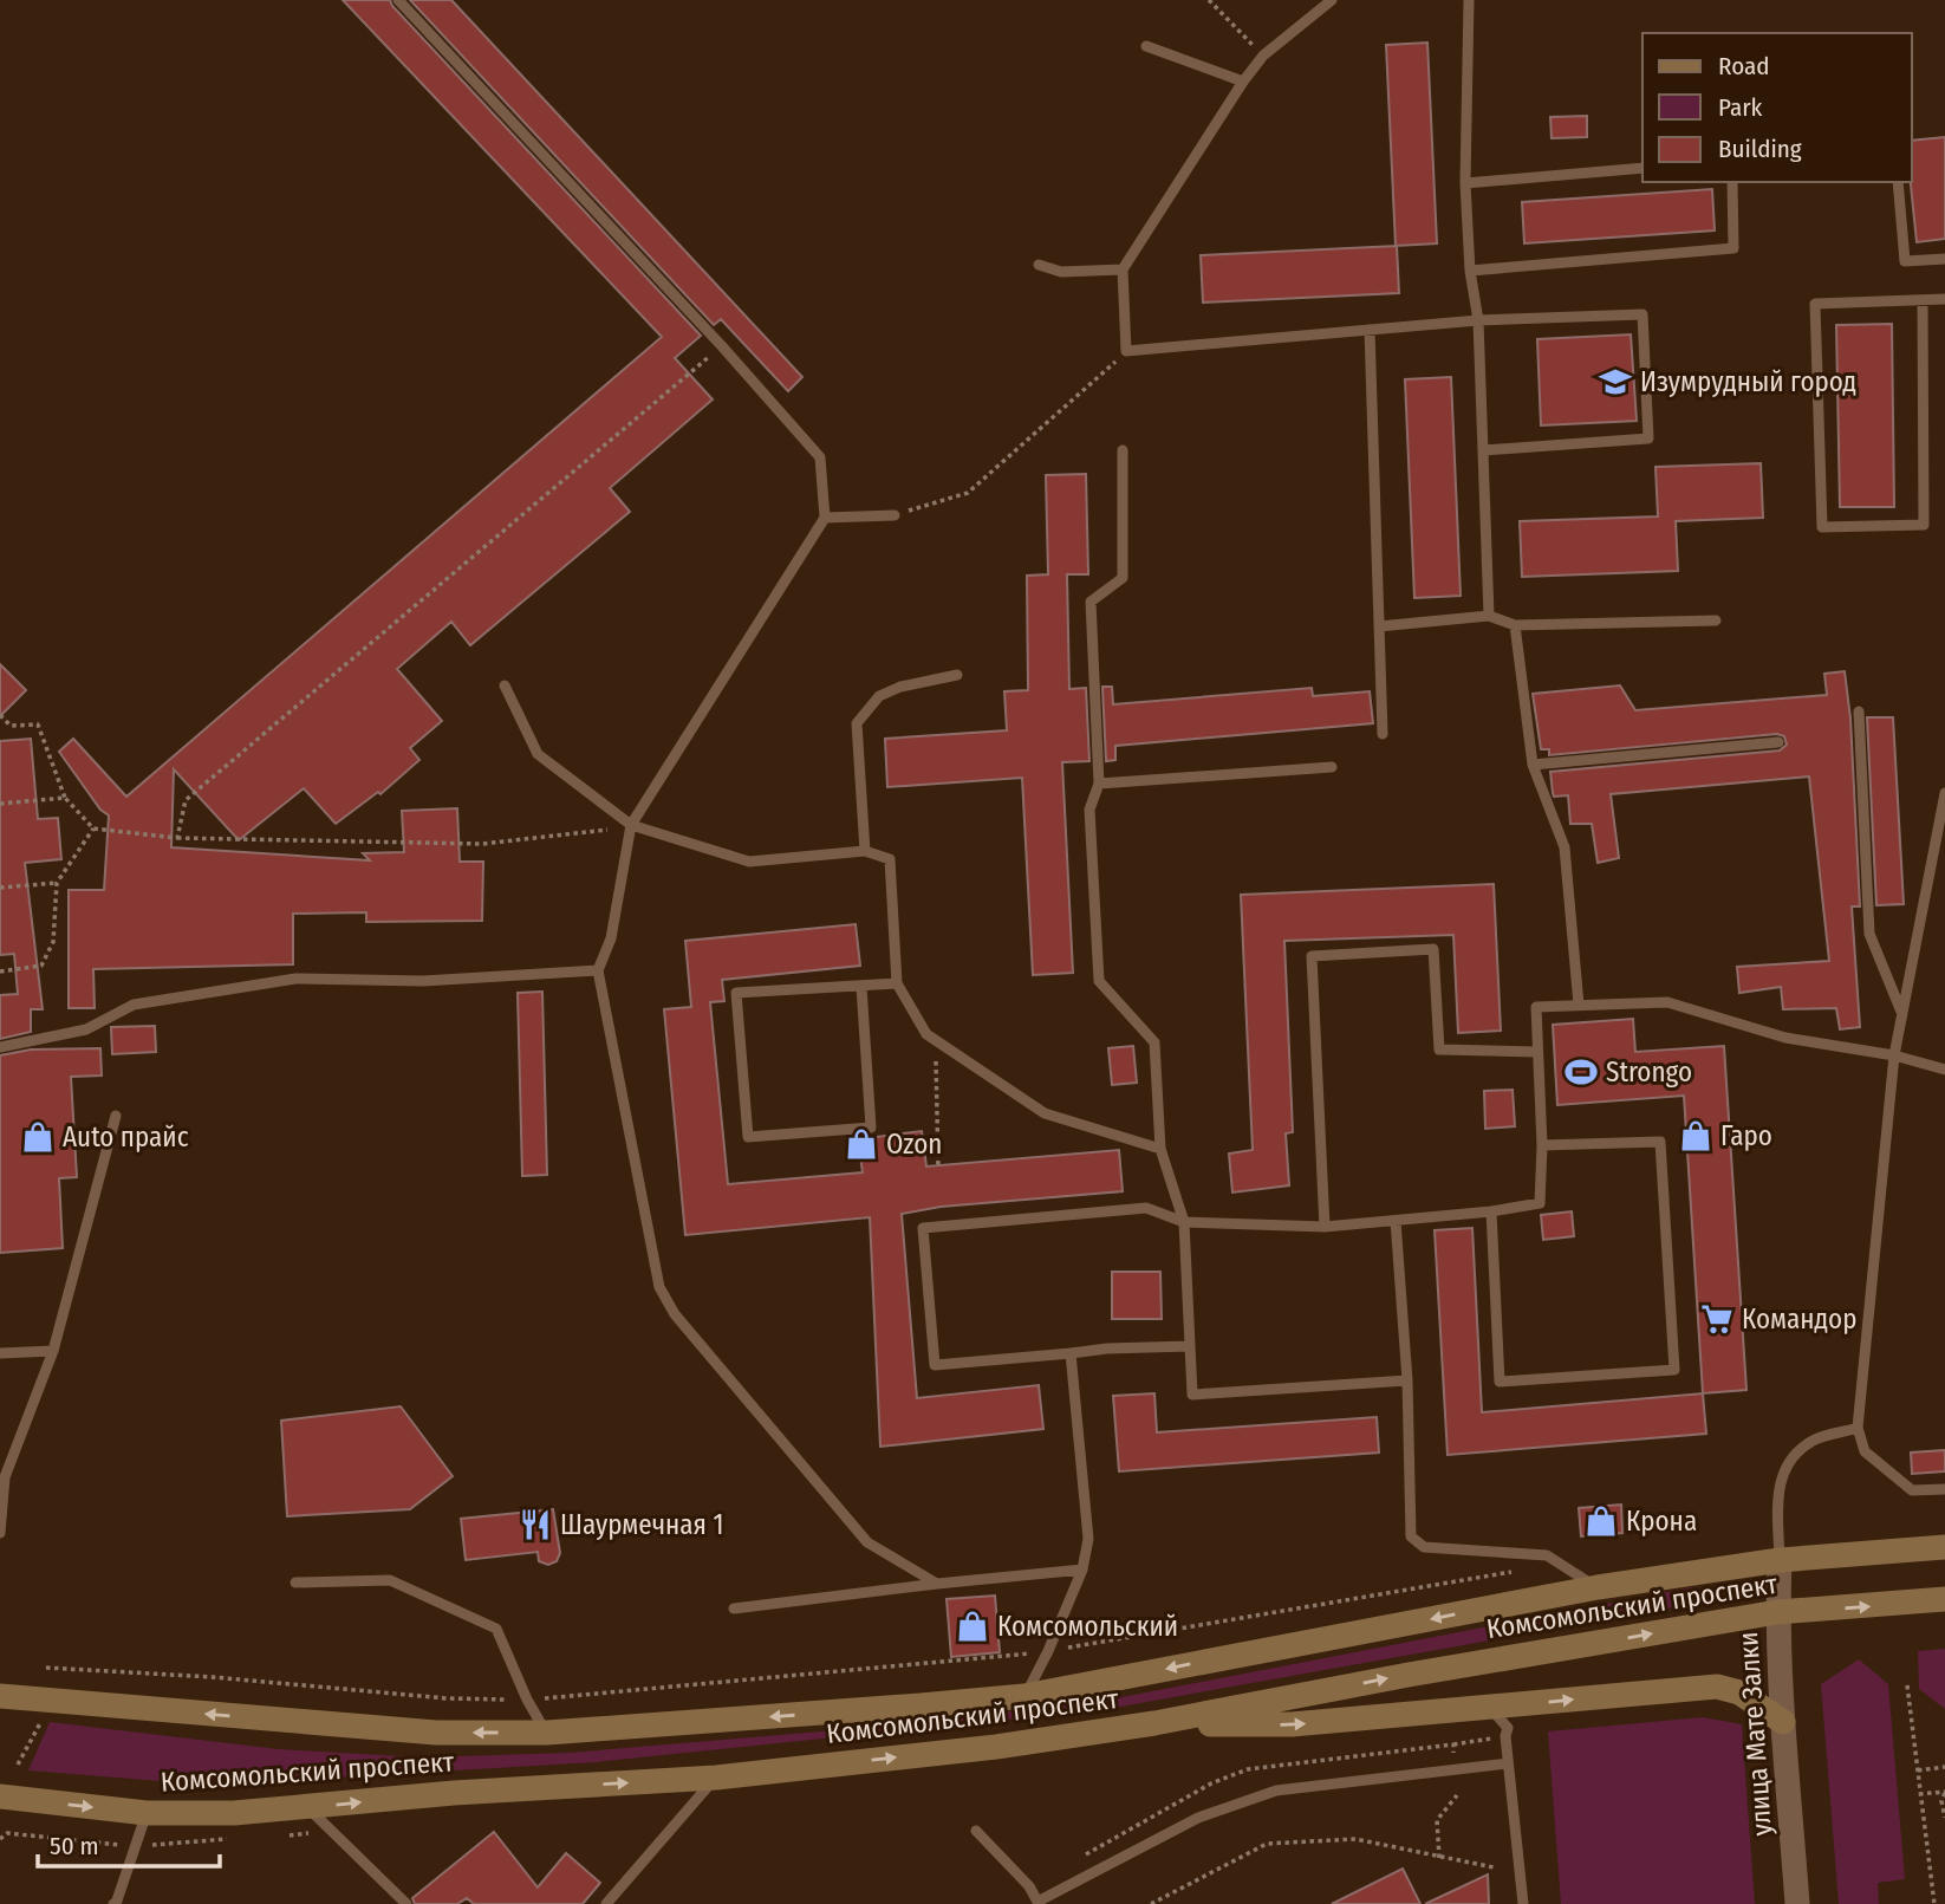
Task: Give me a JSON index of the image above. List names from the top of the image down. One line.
{"streets":{"main road":["Комсомольский проспект"],"street":["улица Мате Залки"]},"crossings":[["Комсомольский проспект","улица Мате Залки"]],"places":{"school or university":["Изумрудный город"],"sports":["Strongo"],"shop":["Гаро","Auto прайс","Ozon","Крона","Комсомольский"],"supermarket":["Командор"],"restaurant":["Шаурмечная 1"]},"legend":["Road","Park","Building"],"scale_bar":"50 m"}
